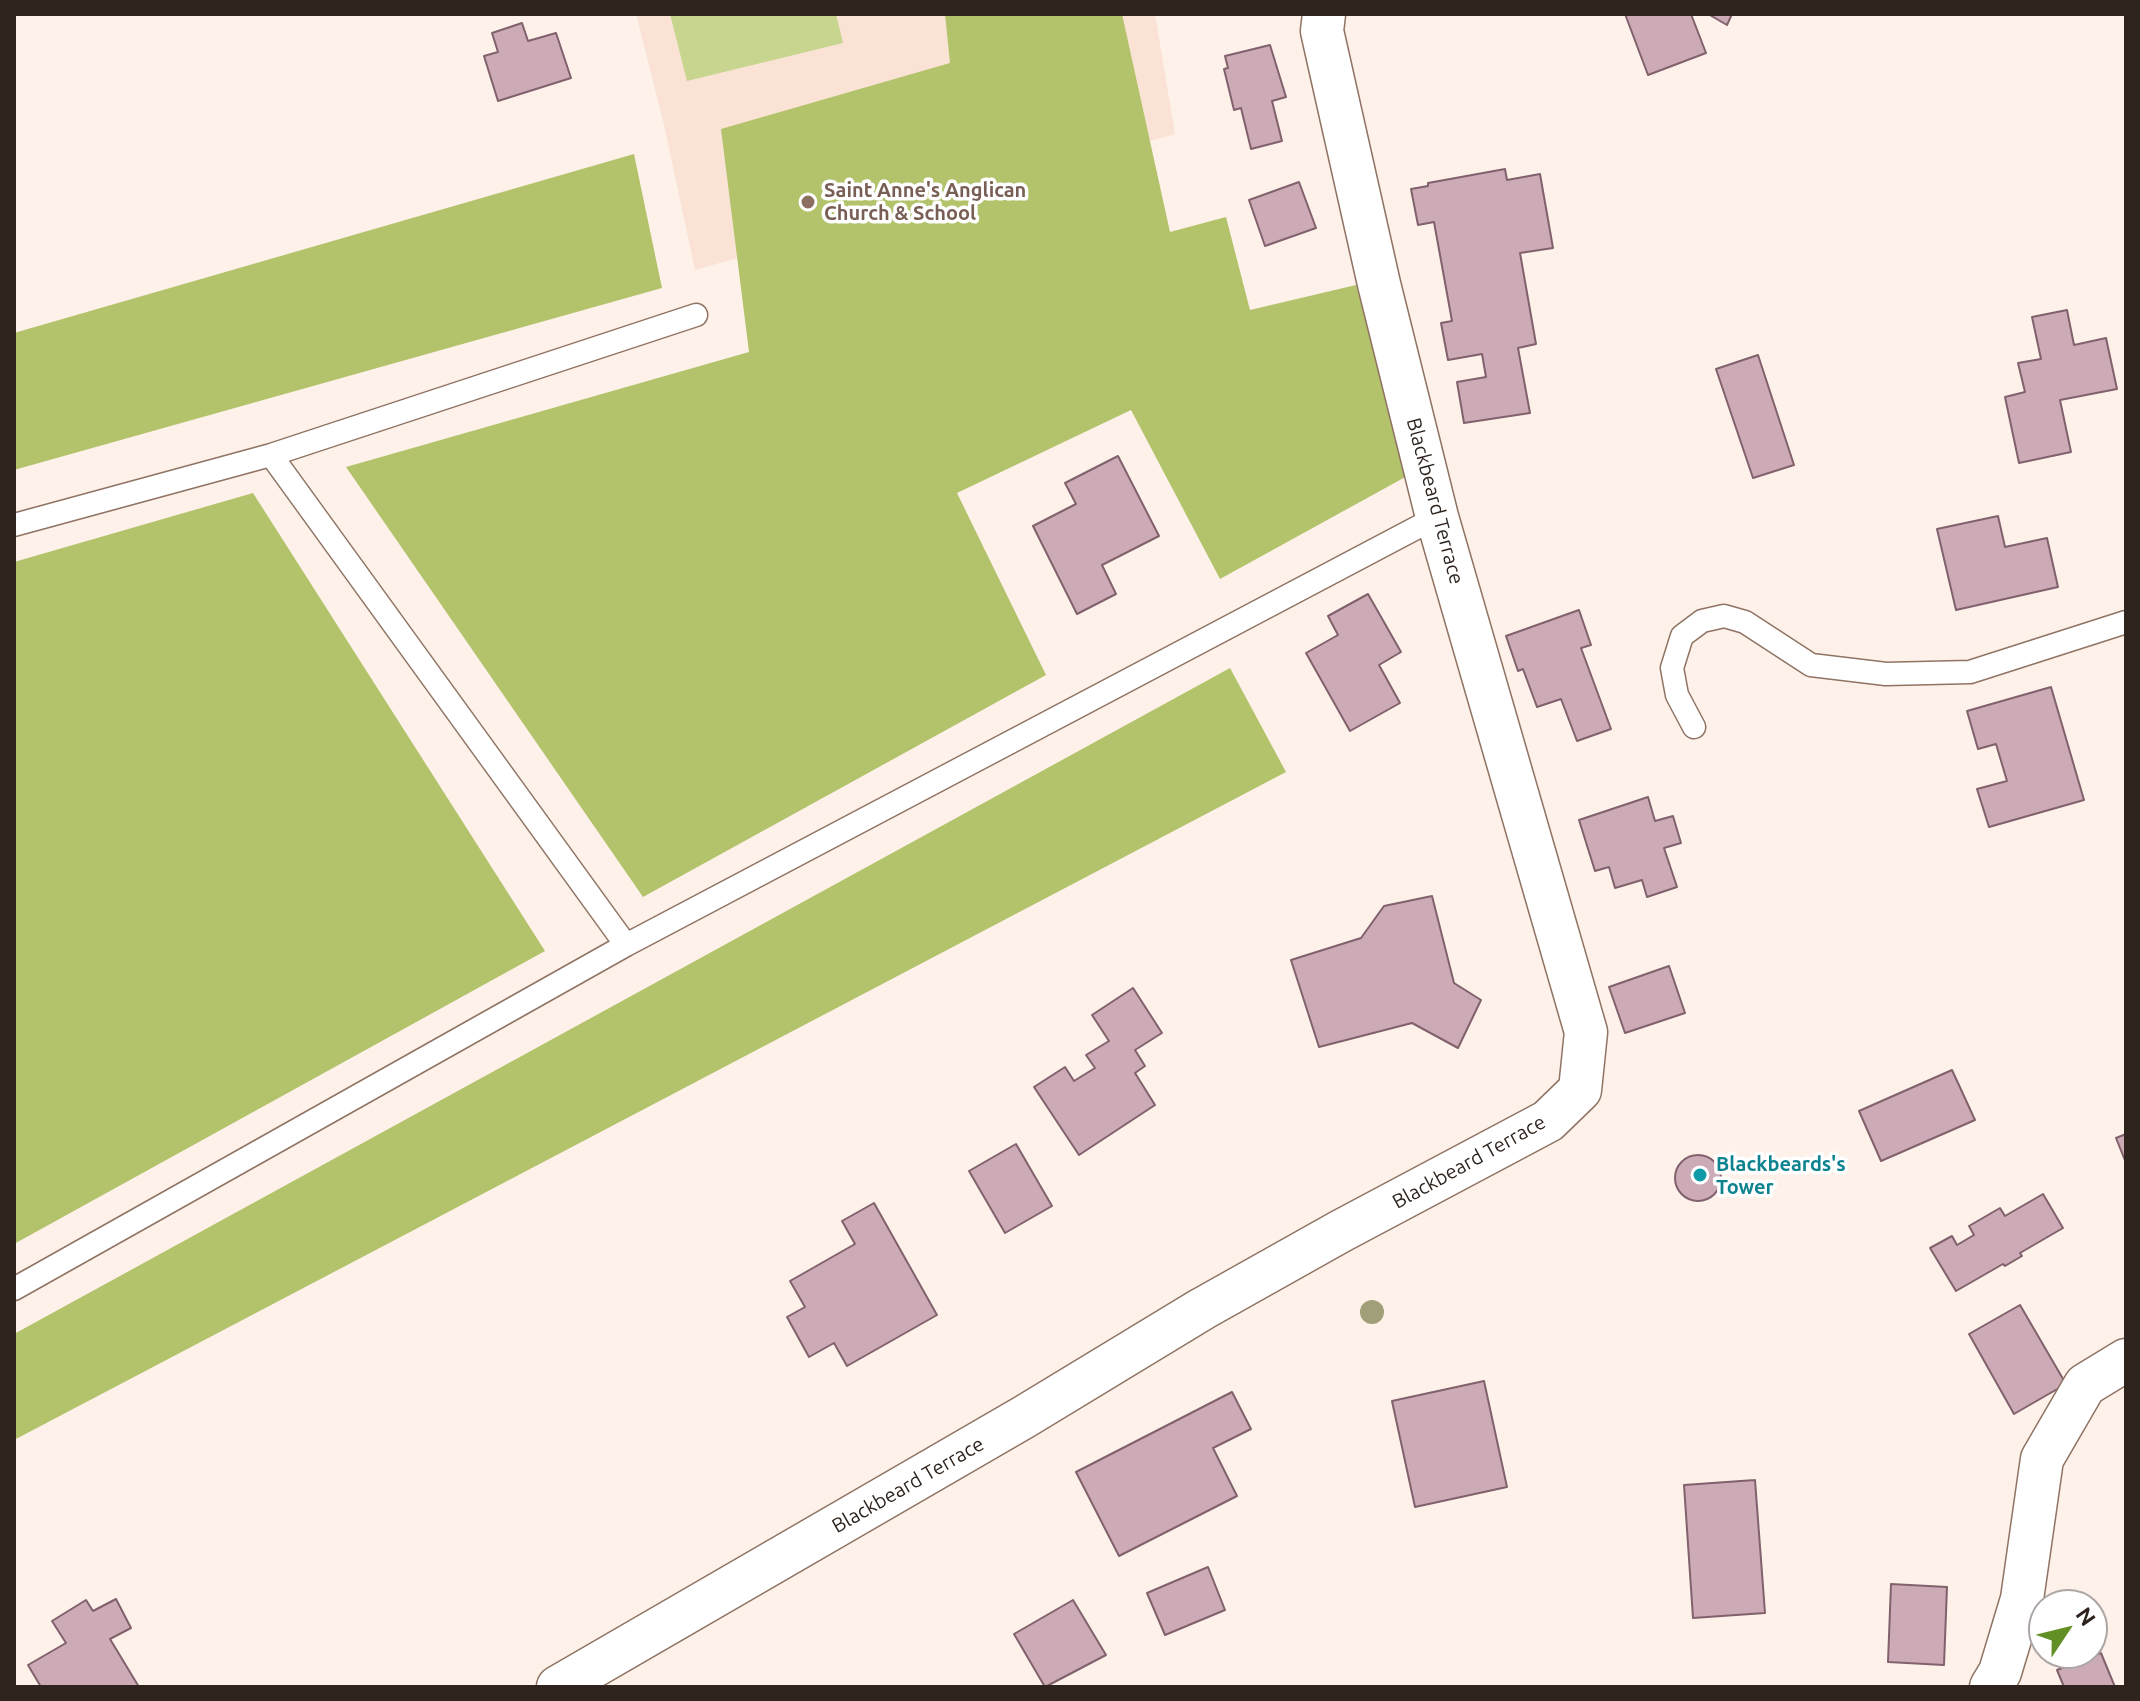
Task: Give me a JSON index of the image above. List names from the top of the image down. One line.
{"streets":{"street":["Blackbeard Terrace"]},"places":["Saint Anne's Anglican Church & School","Blackbeards's Tower"],"north":"top right"}
